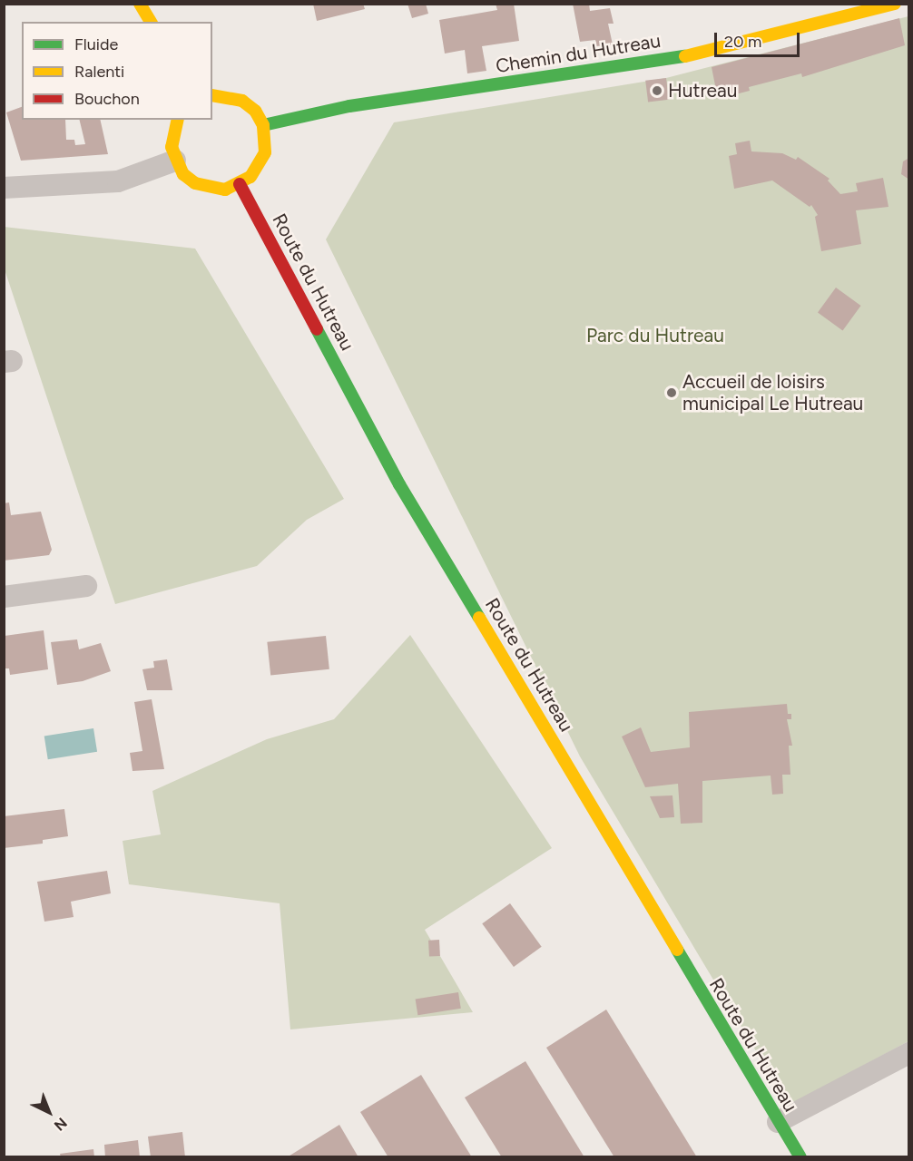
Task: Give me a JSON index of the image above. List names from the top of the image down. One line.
{"streets":{"street":["Chemin du Hutreau","Route du Hutreau"]},"parks":["Parc du Hutreau"],"places":["Hutreau","Accueil de loisirs municipal Le Hutreau"],"legend":["Fluide","Ralenti","Bouchon"],"scale_bar":"20 m","north":"bottom right"}
